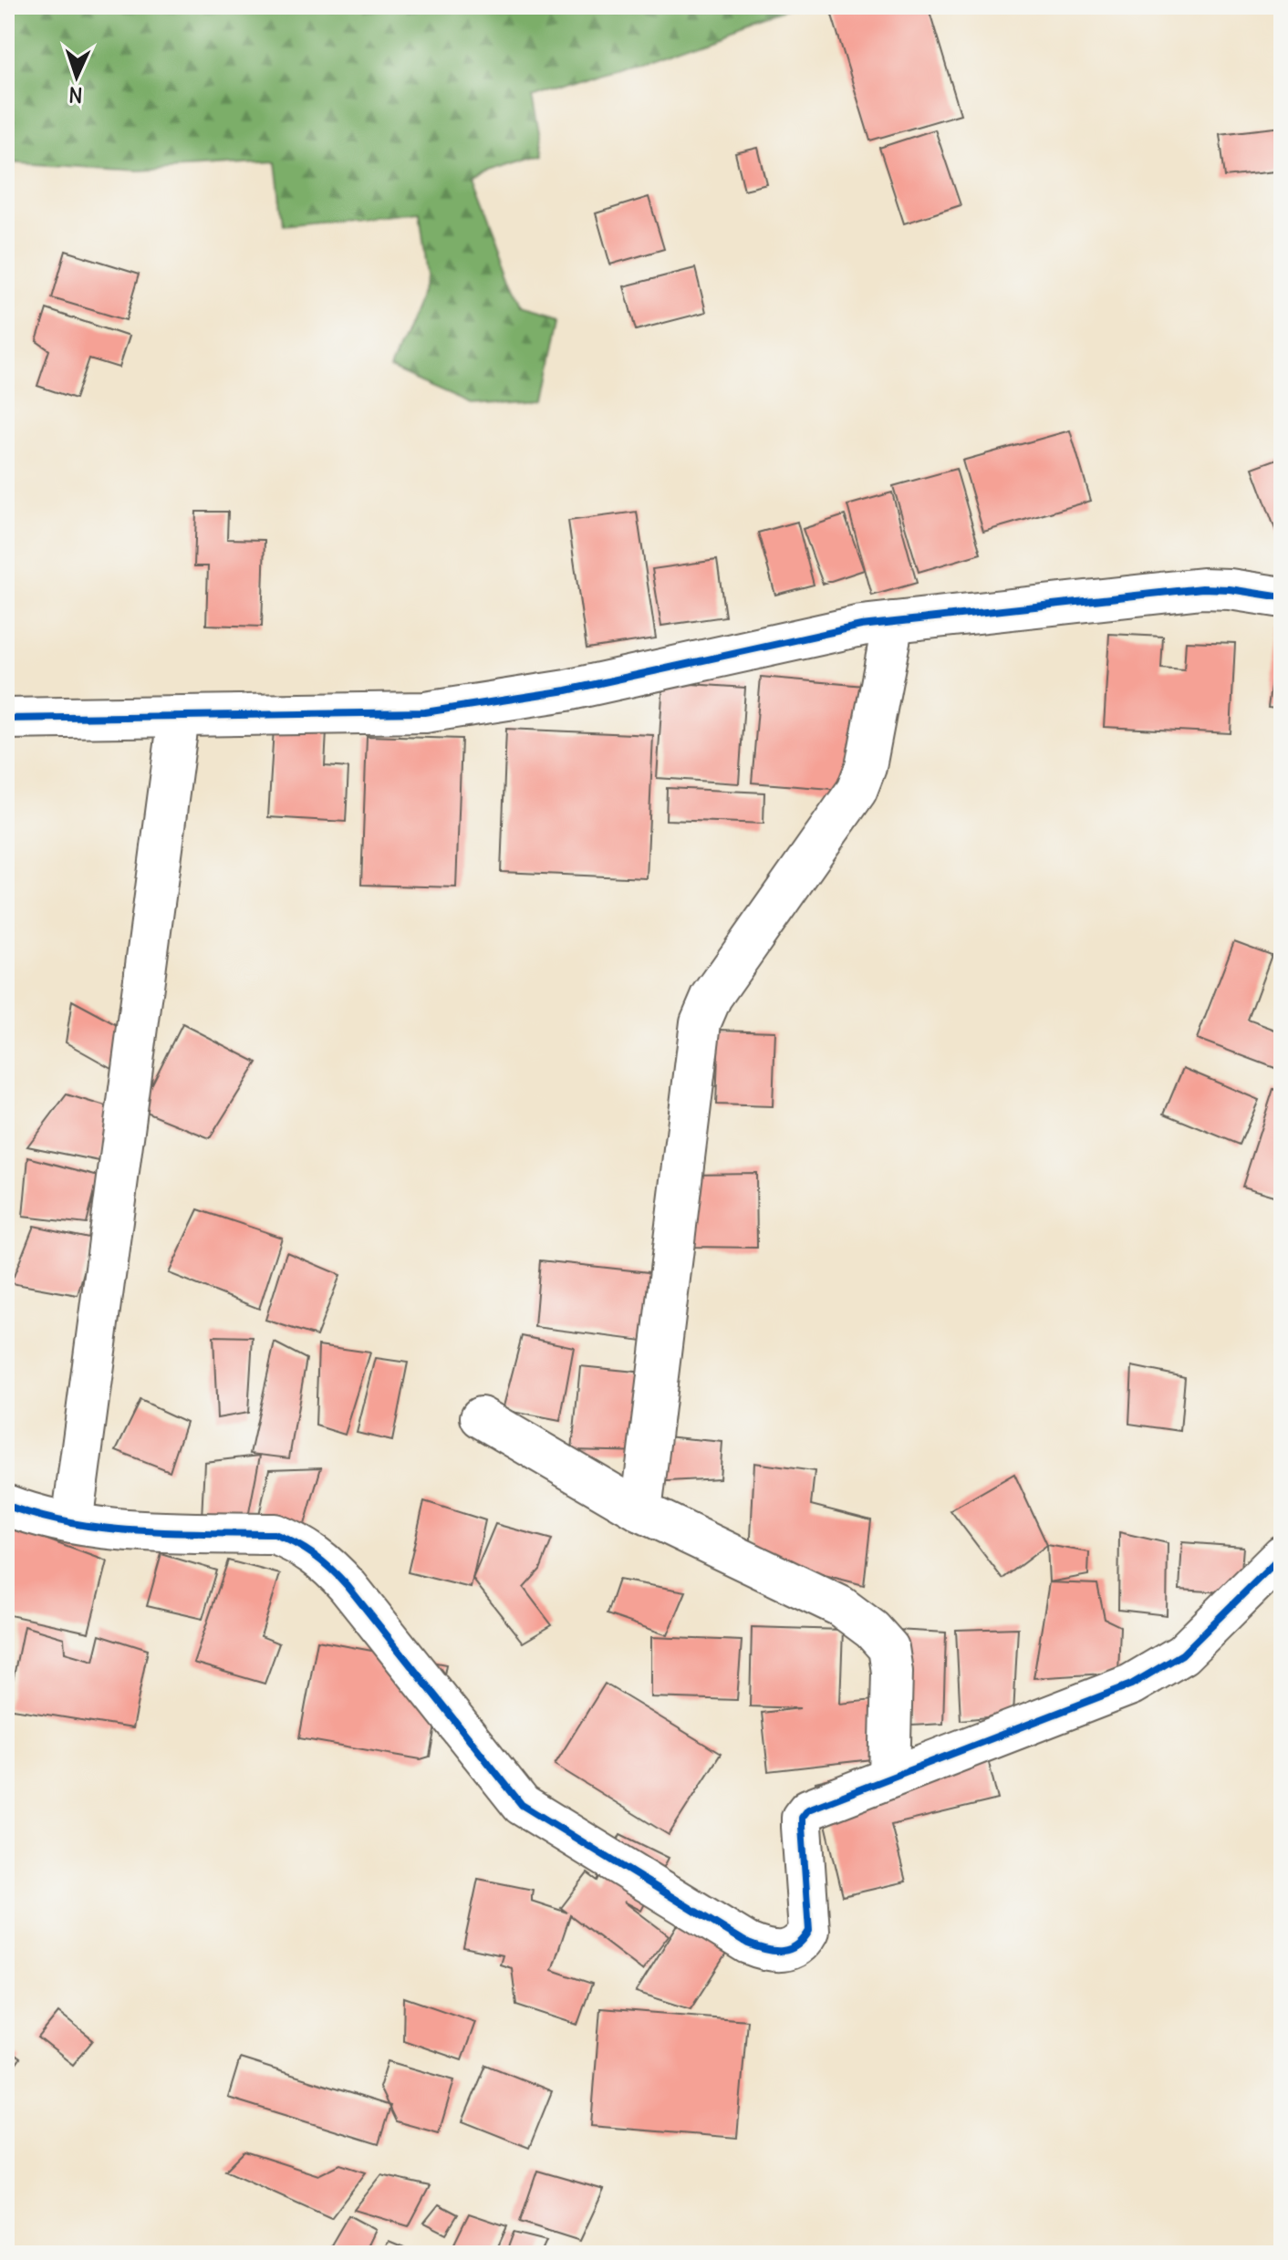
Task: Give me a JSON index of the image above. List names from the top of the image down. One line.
{"north":"bottom"}
